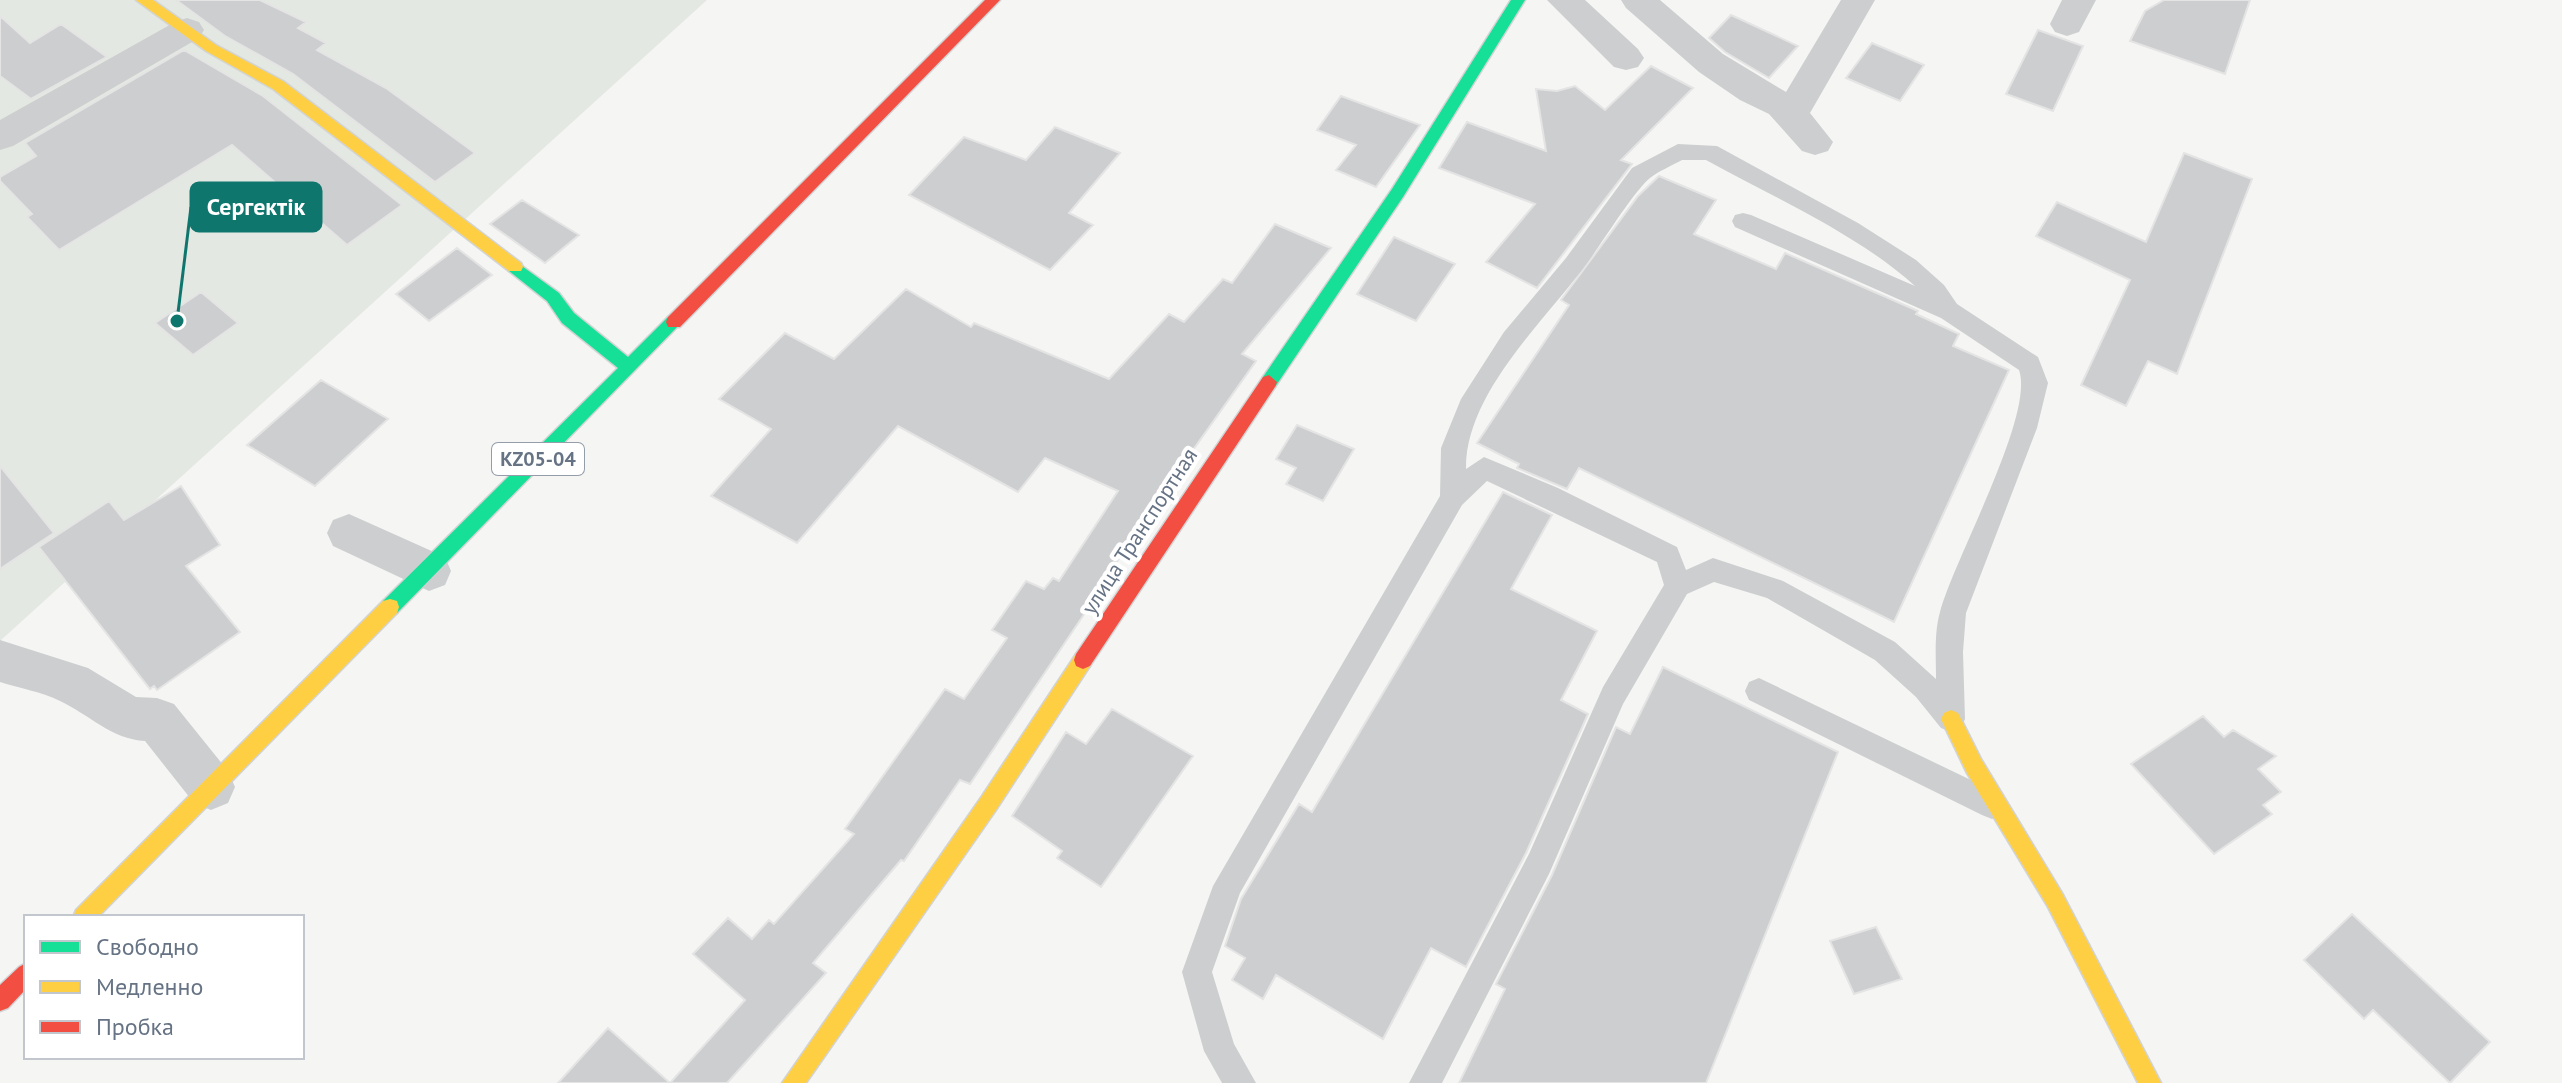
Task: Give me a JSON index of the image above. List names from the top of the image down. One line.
{"streets":{"street":["KZ05-04","улица Транспортная"]},"places":["Сергектік"],"legend":["Свободно","Медленно","Пробка"]}
